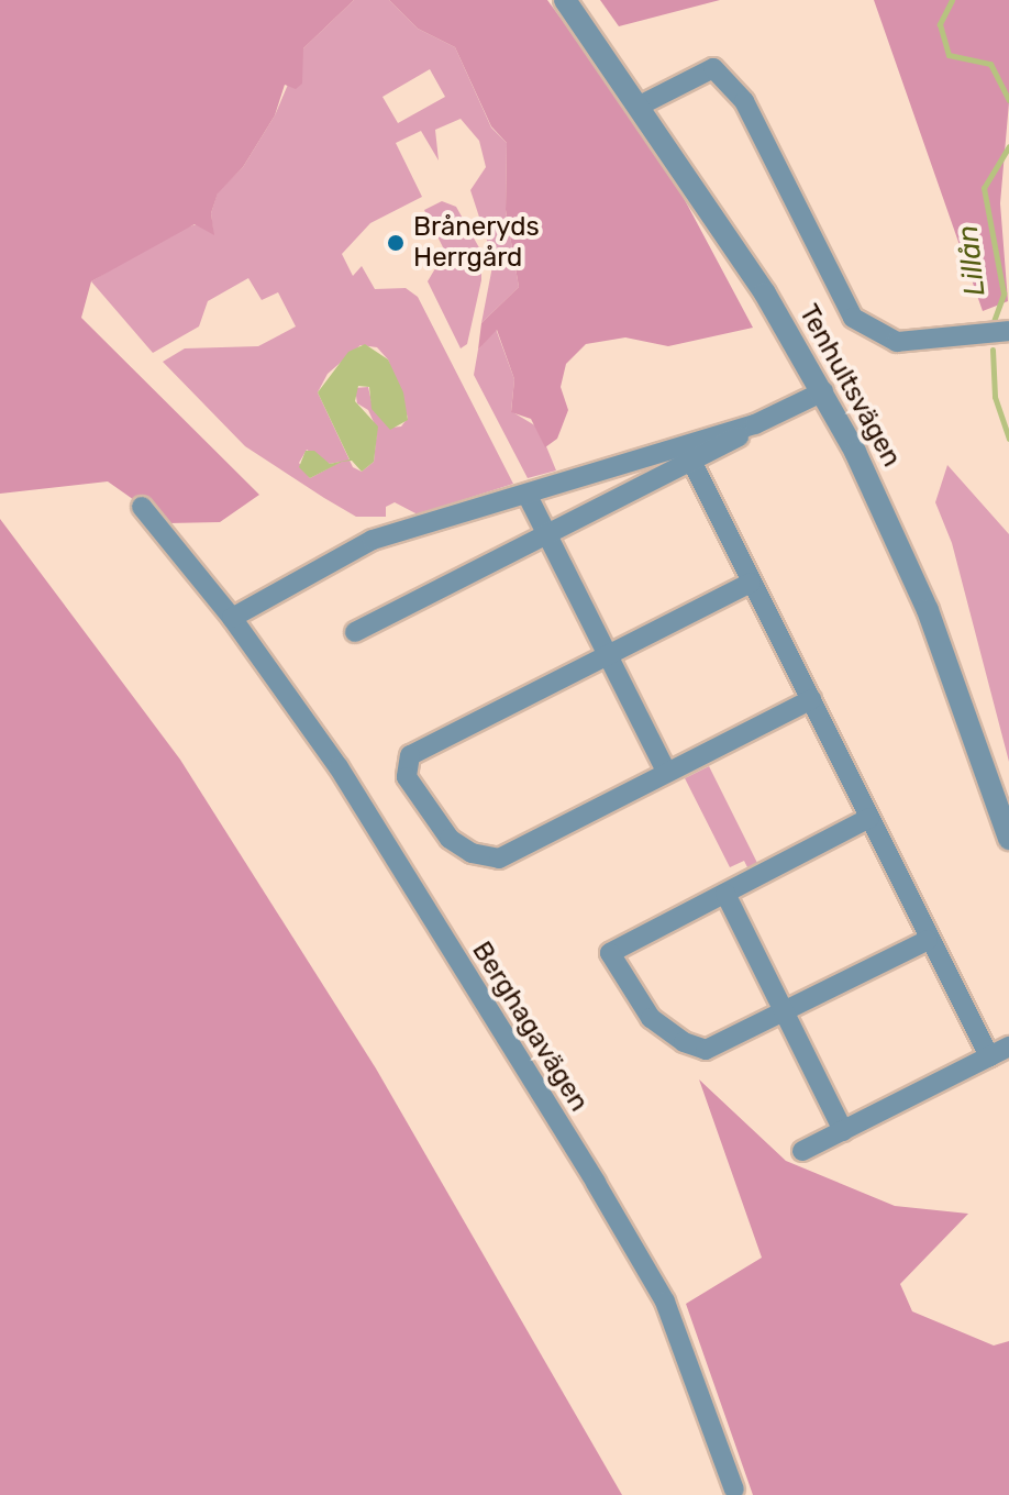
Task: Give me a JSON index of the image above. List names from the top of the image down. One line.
{"streets":{"street":["Tenhultsvägen","Berghagavägen"]},"water":["Lillån"],"places":["Bråneryds Herrgård"]}
